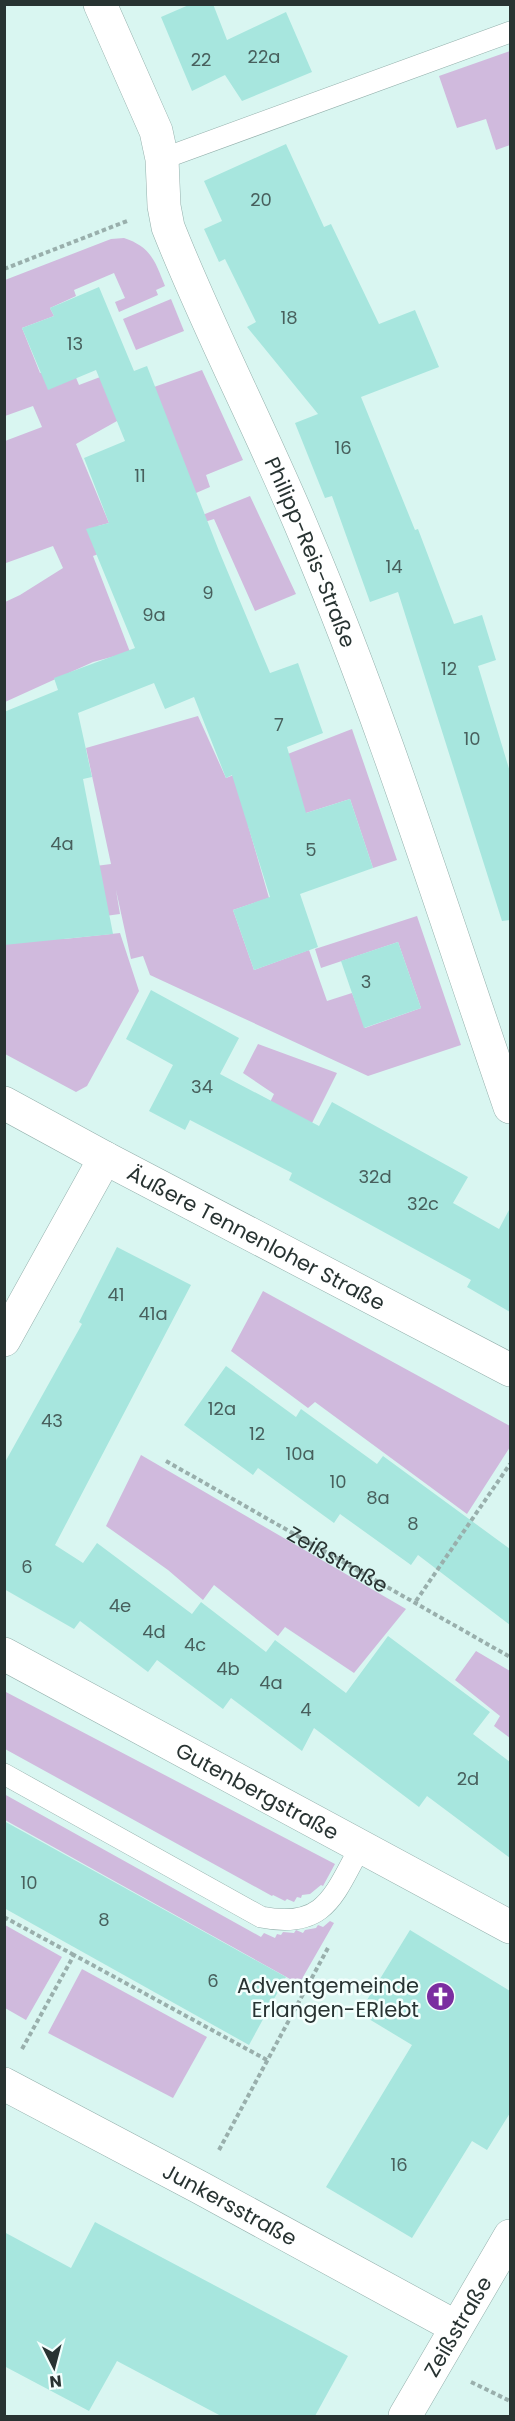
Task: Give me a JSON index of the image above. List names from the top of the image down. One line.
{"streets":{"street":["Philipp-Reis-Straße","Äußere Tennenloher Straße","Zeißstraße","Gutenbergstraße","Junkersstraße"]},"crossings":[["Zeißstraße","Junkersstraße"]],"places":{"church":["Adventgemeinde Erlangen-ERlebt"]},"house_numbers":["22a","22","20","18","13","16","11","14","9","9a","12","7","10","4a","5","3","34","32d","32c","41","41a","12a","43","12","10a","10","8a","8","6","4e","4d","4c","4b","4a","4","2d","10","8","6","16"],"north":"bottom"}
